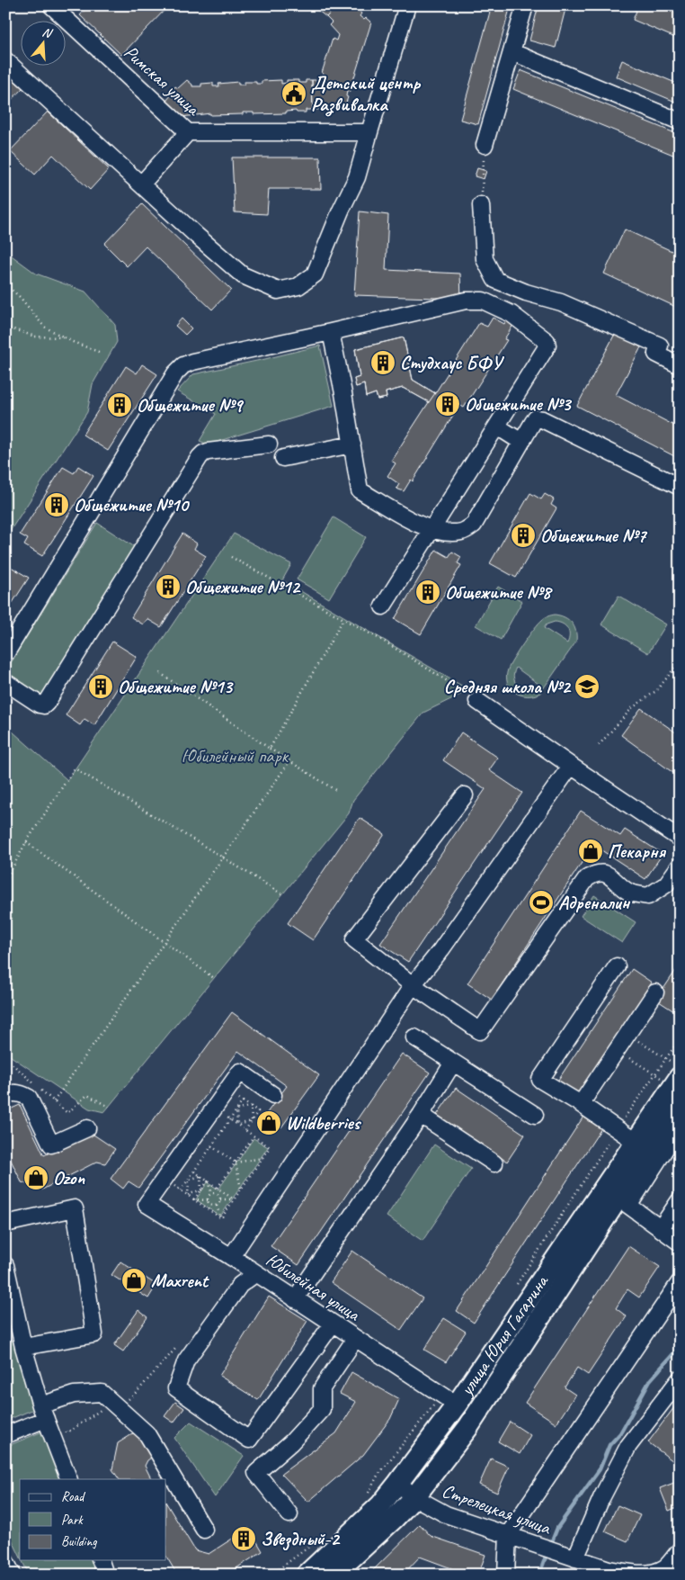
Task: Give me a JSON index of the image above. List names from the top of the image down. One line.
{"streets":{"main road":["улица Юрия Гагарина"],"street":["Римская улица","Юбилейная улица","Стрелецкая улица"]},"crossings":[["Юбилейная улица","улица Юрия Гагарина"],["улица Юрия Гагарина","Стрелецкая улица"]],"parks":["Юбилейный парк"],"places":{"public building":["Детский центр Развивалка"],"building":["Студхаус БФУ","Общежитие №3","Общежитие №9","Общежитие №10","Общежитие №7","Общежитие №12","Общежитие №8","Общежитие №13","Звездный-2"],"school or university":["Средняя школа №2"],"shop":["Пекарня","Wildberries","Ozon","Maxrent"],"sports":["Адреналин"]},"legend":["Road","Park","Building"],"north":"top"}
